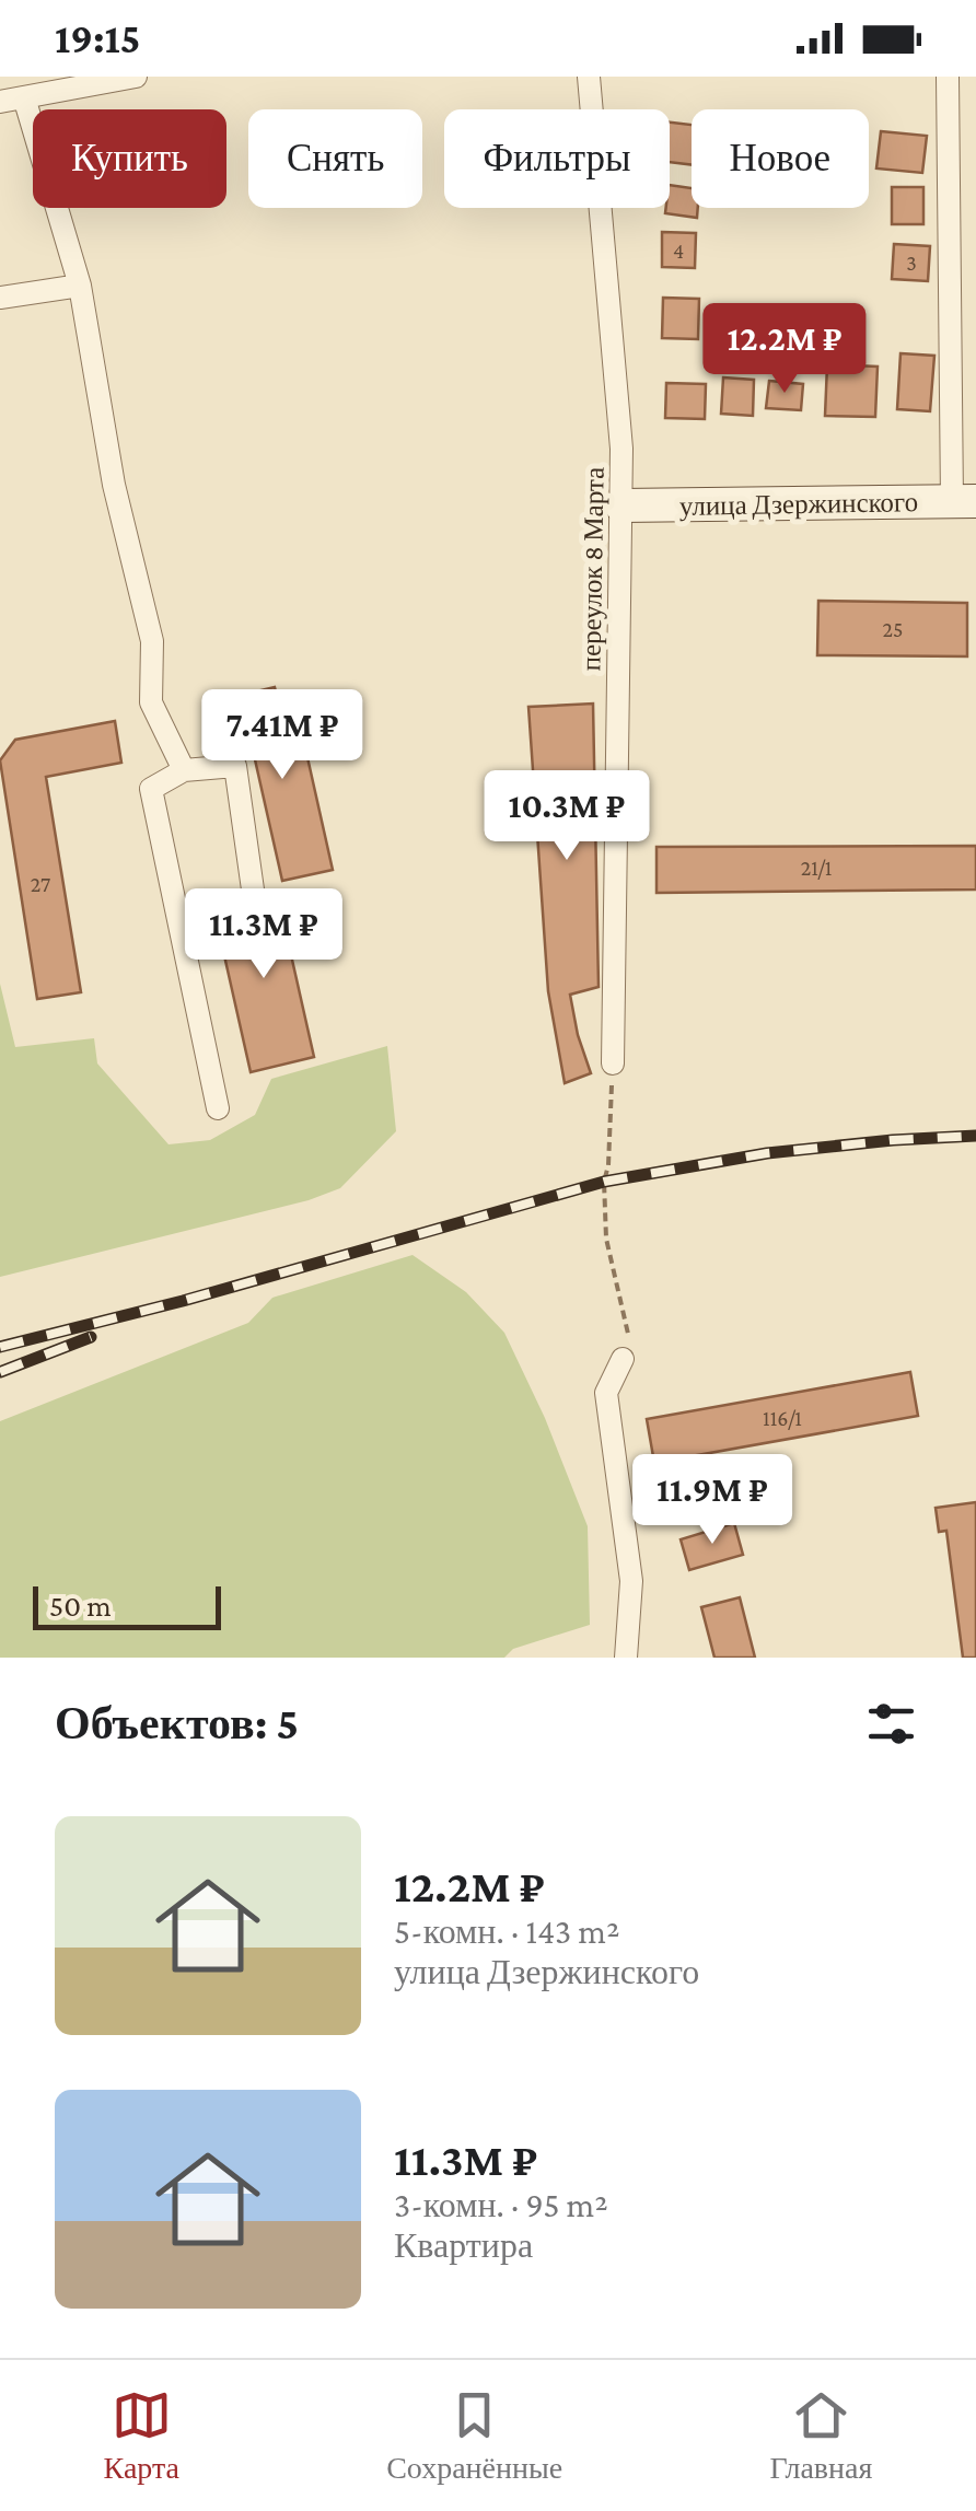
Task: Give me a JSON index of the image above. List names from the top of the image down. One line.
{"streets":{"street":["улица Дзержинского","переулок 8 Марта"]},"crossings":[["улица Дзержинского","переулок 8 Марта"]],"house_numbers":["4","3","25","21/1","27","116/1"],"scale_bar":"50 m","page":{"status":"19:15","chip":["Купить","Снять","Фильтры","Новое"],"price":["12.2M ₽","7.41M ₽","10.3M ₽","11.3M ₽","11.9M ₽"],"scale":"50 m","heading":"Объектов: 5","list":[{"name":"12.2M ₽","note":"5-комн. · 143 m² · улица Дзержинского"},{"name":"11.3M ₽","note":"3-комн. · 95 m² · Квартира"}],"tabs":["Карта","Сохранённые","Главная"]}}
